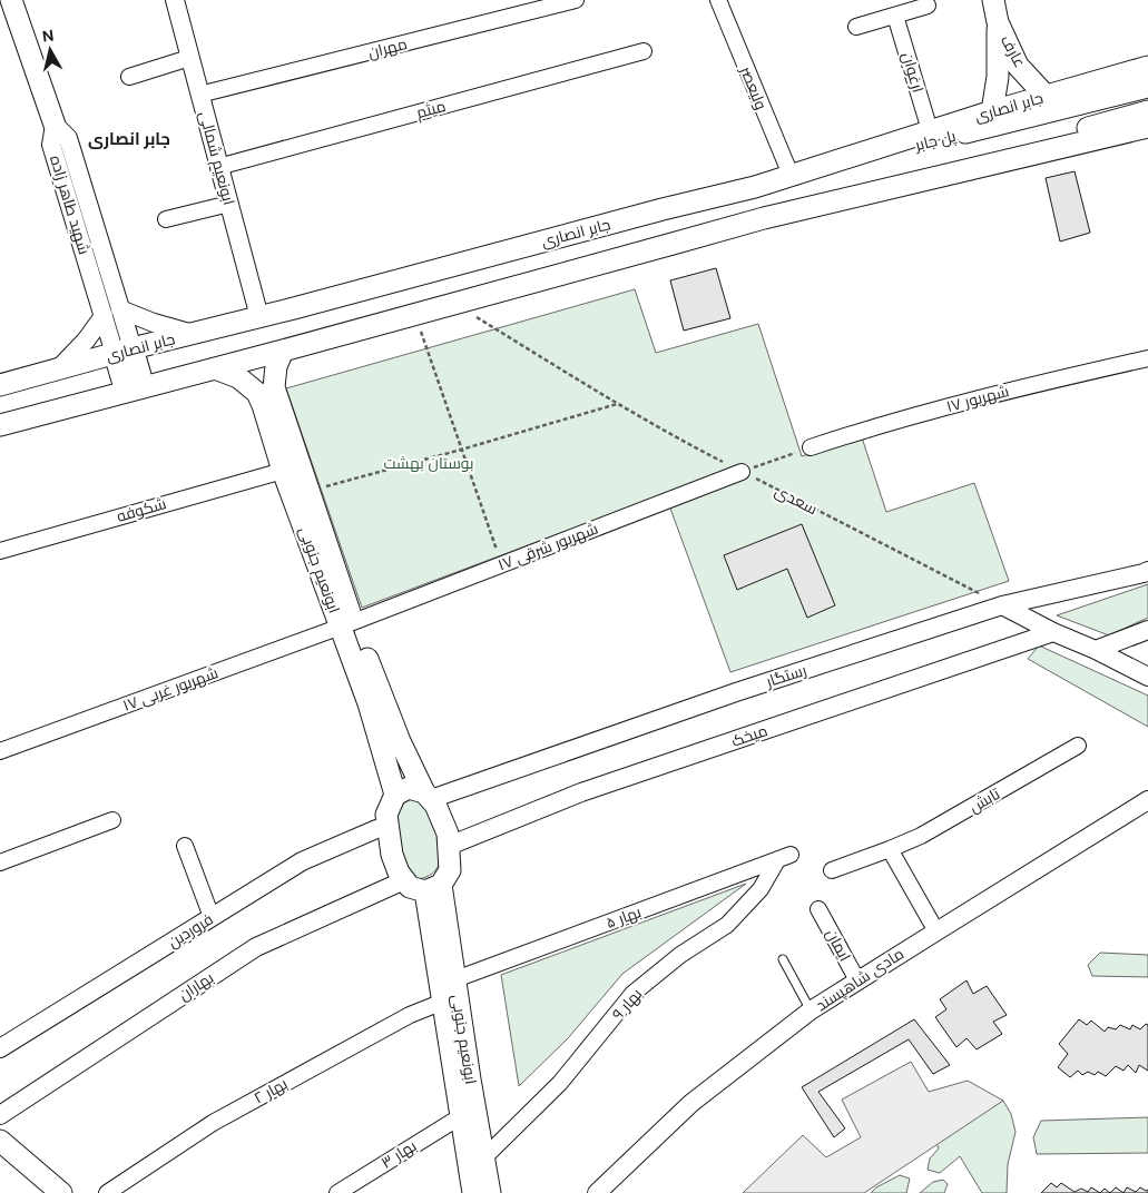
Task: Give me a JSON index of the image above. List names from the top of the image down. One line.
{"streets":{"main road":["عارف","جابر انصاری","پل جابر","ابونعیم جنوبی"],"street":["مهران","ارغوان","ولیعصر","میثم","ابونعیم شمالی","شهید طاهر زاده","۱۷ شهریور","شکوفه","۱۷ شهریور شرقی","رستگار","۱۷ شهریور غربی","میخک","تابش","بهار ۵","فروردین","ایمان","مادی شاهپسند","بهاران","بهار ۹","بهار ۲","بهار ۳"],"path":["سعدی"]},"crossings":[["مهران","ابونعیم شمالی"],["عارف","جابر انصاری"],["ارغوان","جابر انصاری"],["ولیعصر","جابر انصاری"],["جابر انصاری","پل جابر"],["جابر انصاری","ابونعیم شمالی"],["جابر انصاری","شهید طاهر زاده"],["میثم","ابونعیم شمالی"],["سعدی","۱۷ شهریور شرقی"],["سعدی","رستگار"],["شکوفه","ابونعیم جنوبی"],["۱۷ شهریور شرقی","ابونعیم جنوبی"],["۱۷ شهریور شرقی","۱۷ شهریور غربی"],["ابونعیم جنوبی","رستگار"],["ابونعیم جنوبی","۱۷ شهریور غربی"],["ابونعیم جنوبی","میخک"],["ابونعیم جنوبی","بهار ۵"],["ابونعیم جنوبی","فروردین"],["ابونعیم جنوبی","بهاران"],["ابونعیم جنوبی","بهار ۹"],["ابونعیم جنوبی","بهار ۲"],["ابونعیم جنوبی","بهار ۳"],["رستگار","میخک"],["رستگار","فروردین"],["رستگار","بهاران"],["میخک","فروردین"],["میخک","بهاران"],["بهار ۵","بهار ۹"],["فروردین","بهاران"],["ایمان","مادی شاهپسند"]],"districts":["جابر انصاری"],"parks":["بوستان بهشت"],"north":"top"}
